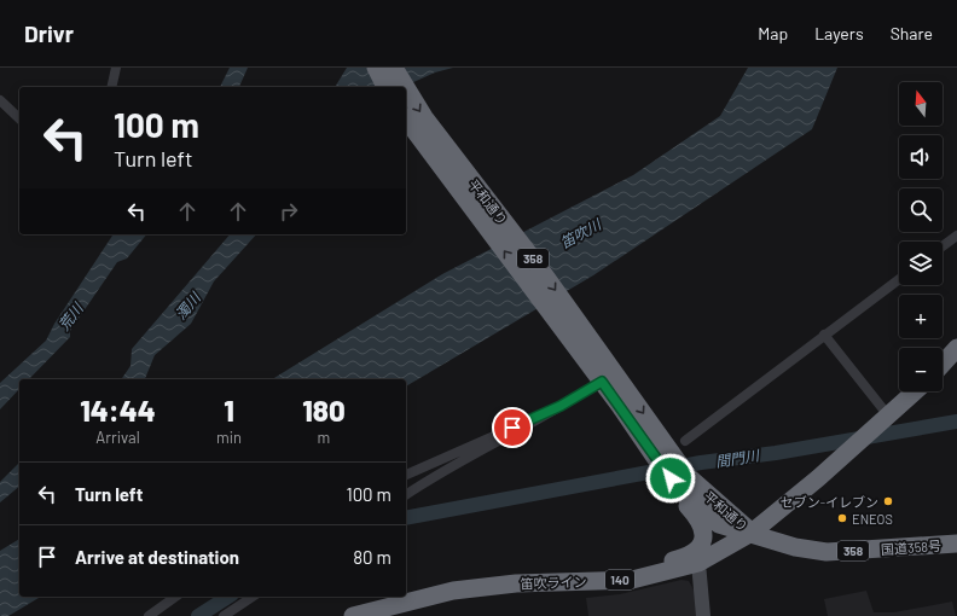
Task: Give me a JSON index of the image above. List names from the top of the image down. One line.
{"streets":{"highway":["平和通り","358","国道358号","140","笛吹ライン"]},"crossings":[["平和通り","国道358号"],["平和通り","笛吹ライン"],["国道358号","笛吹ライン"]],"water":["笛吹川","濁川","荒川","間門川"],"places":["セブン-イレブン","ENEOS"],"north":"top","page":{"header":"Drivr","nav":["Map","Layers","Share"],"map_buttons":["+","−"],"turn":["100 m","Turn left"],"eta":["14:44","Arrival","1","min","180","m"],"list":[{"name":"Turn left","value":"100 m"},{"name":"Arrive at destination","value":"80 m"}]}}
